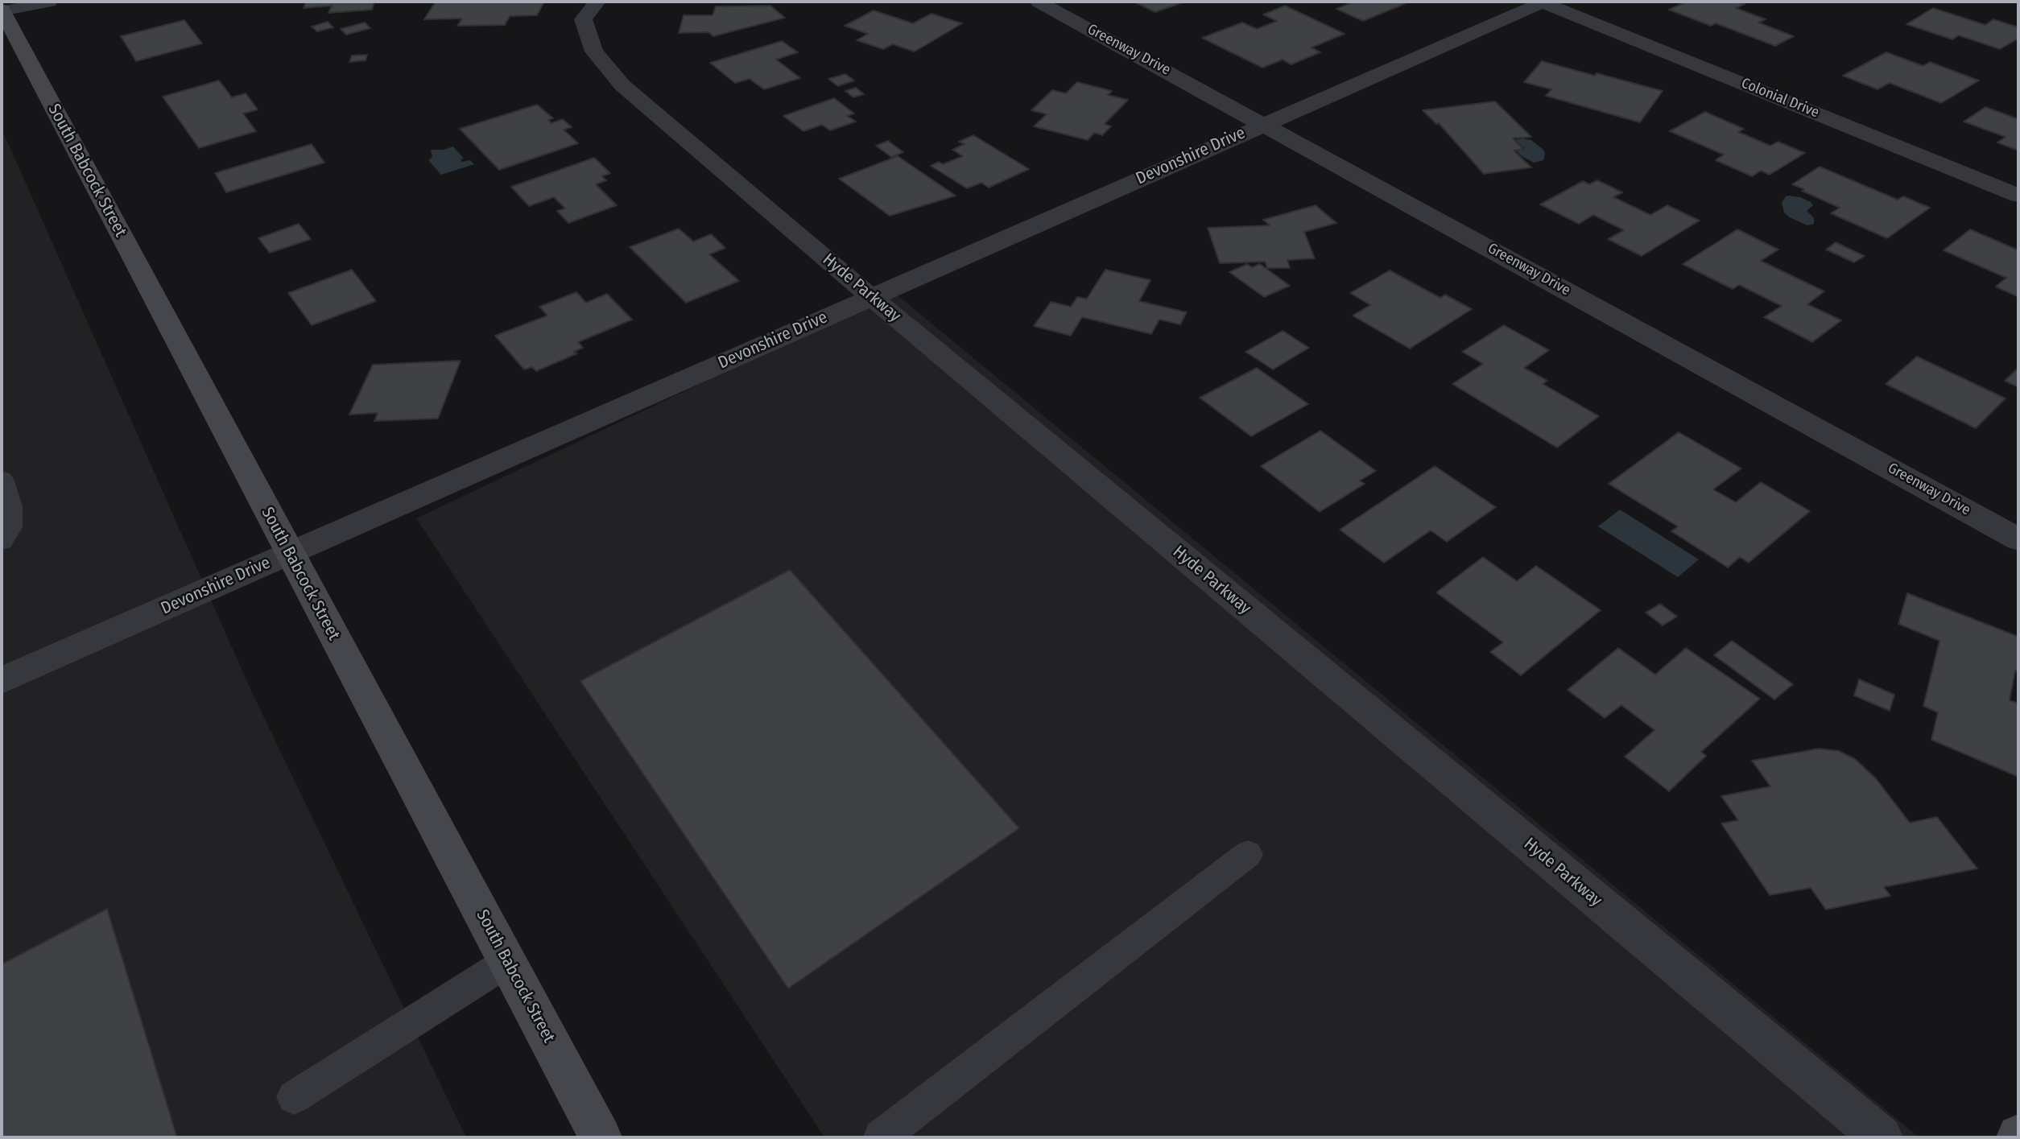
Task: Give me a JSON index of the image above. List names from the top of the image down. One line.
{"streets":{"main road":["South Babcock Street"],"street":["Greenway Drive","Colonial Drive","Devonshire Drive","Hyde Parkway"]},"crossings":[["Greenway Drive","Devonshire Drive"],["Colonial Drive","Devonshire Drive"],["Devonshire Drive","South Babcock Street"],["Devonshire Drive","Hyde Parkway"]]}
